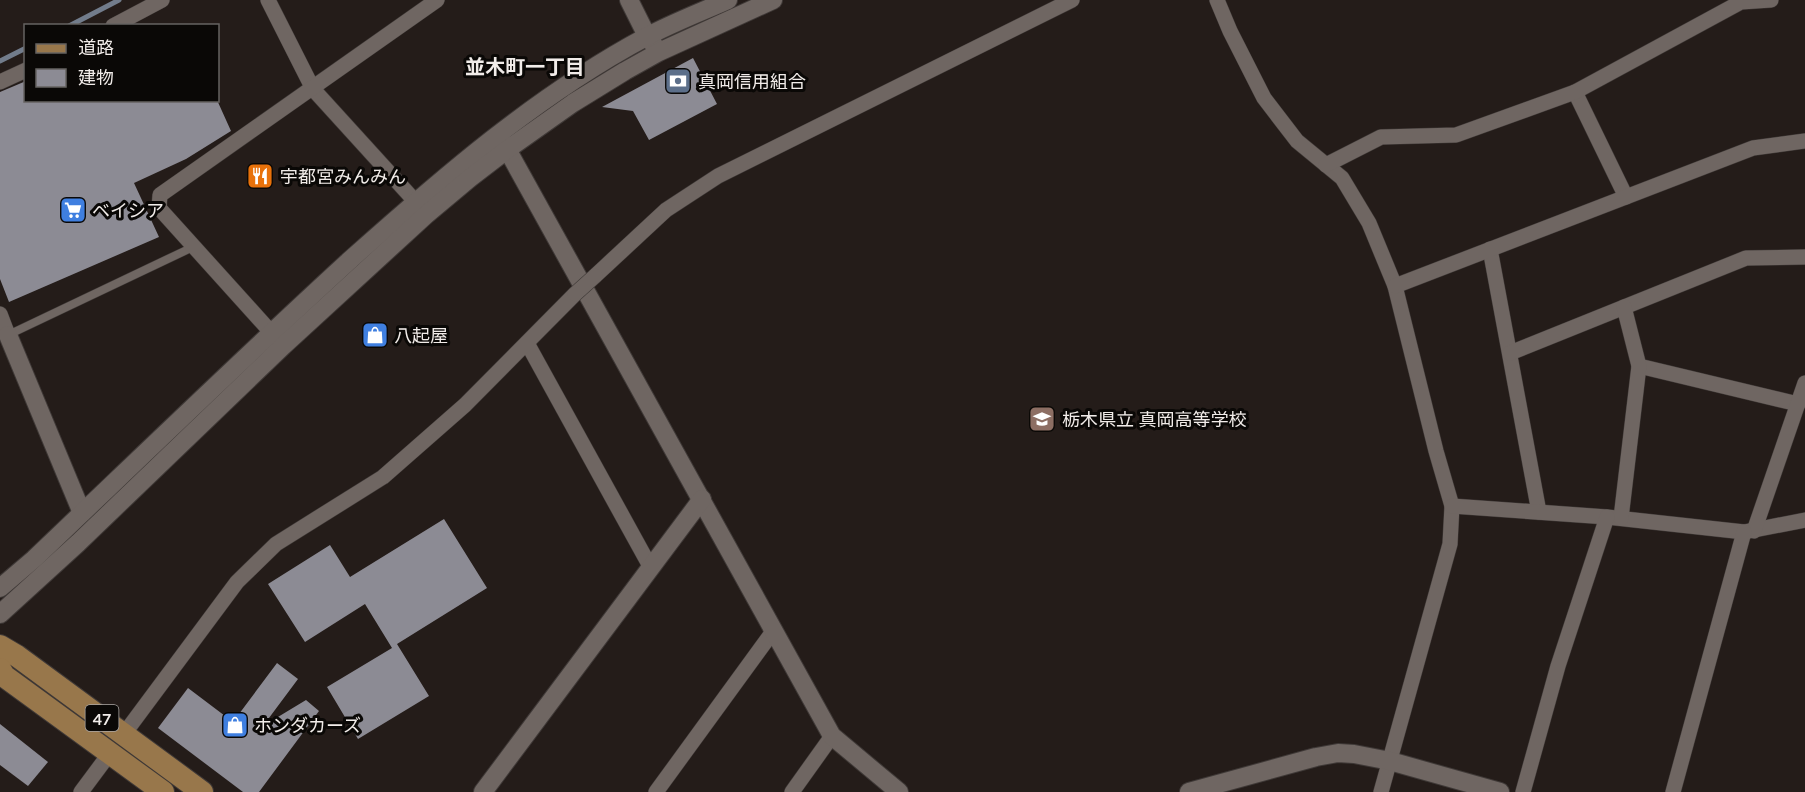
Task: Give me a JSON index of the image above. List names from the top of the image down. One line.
{"streets":{"main road":["47"]},"districts":["並木町一丁目"],"places":{"bank":["真岡信用組合"],"restaurant":["宇都宮みんみん"],"supermarket":["ベイシア"],"shop":["八起屋","ホンダカーズ"],"school or university":["栃木県立 真岡高等学校"]},"legend":["道路","建物"]}
